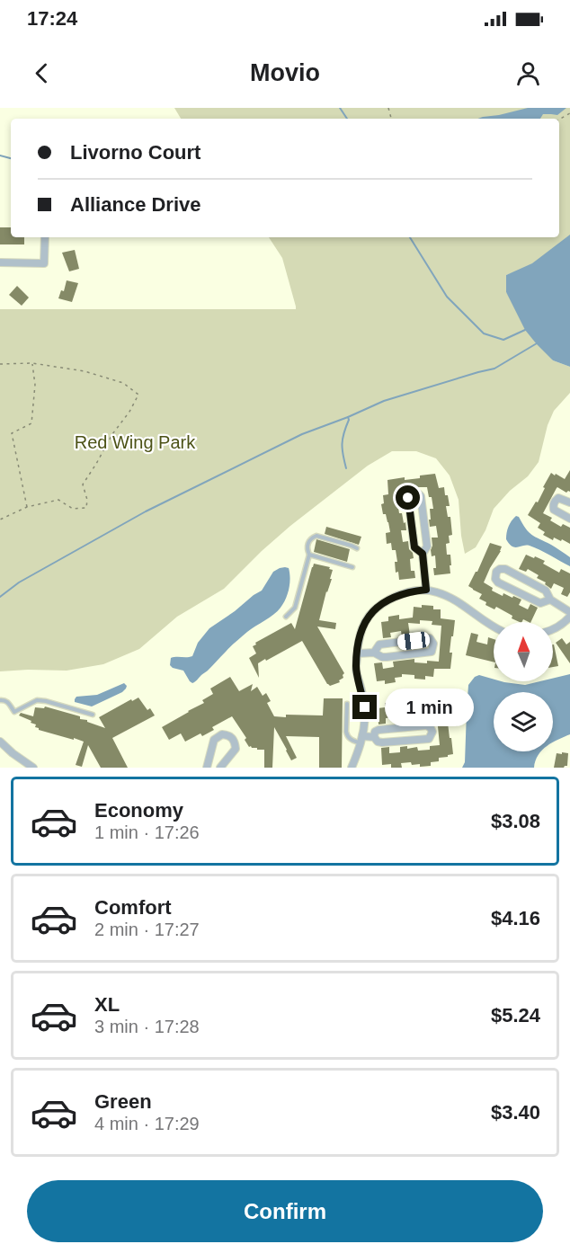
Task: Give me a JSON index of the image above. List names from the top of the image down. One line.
{"parks":["Red Wing Park"],"north":"top","page":{"status":"17:24","header":"Movio","banner":["Livorno Court","Alliance Drive"],"bubble":"1 min","list":[{"name":"Economy","note":"1 min · 17:26","value":"$3.08"},{"name":"Comfort","note":"2 min · 17:27","value":"$4.16"},{"name":"XL","note":"3 min · 17:28","value":"$5.24"},{"name":"Green","note":"4 min · 17:29","value":"$3.40"}],"buttons":"Confirm"}}
